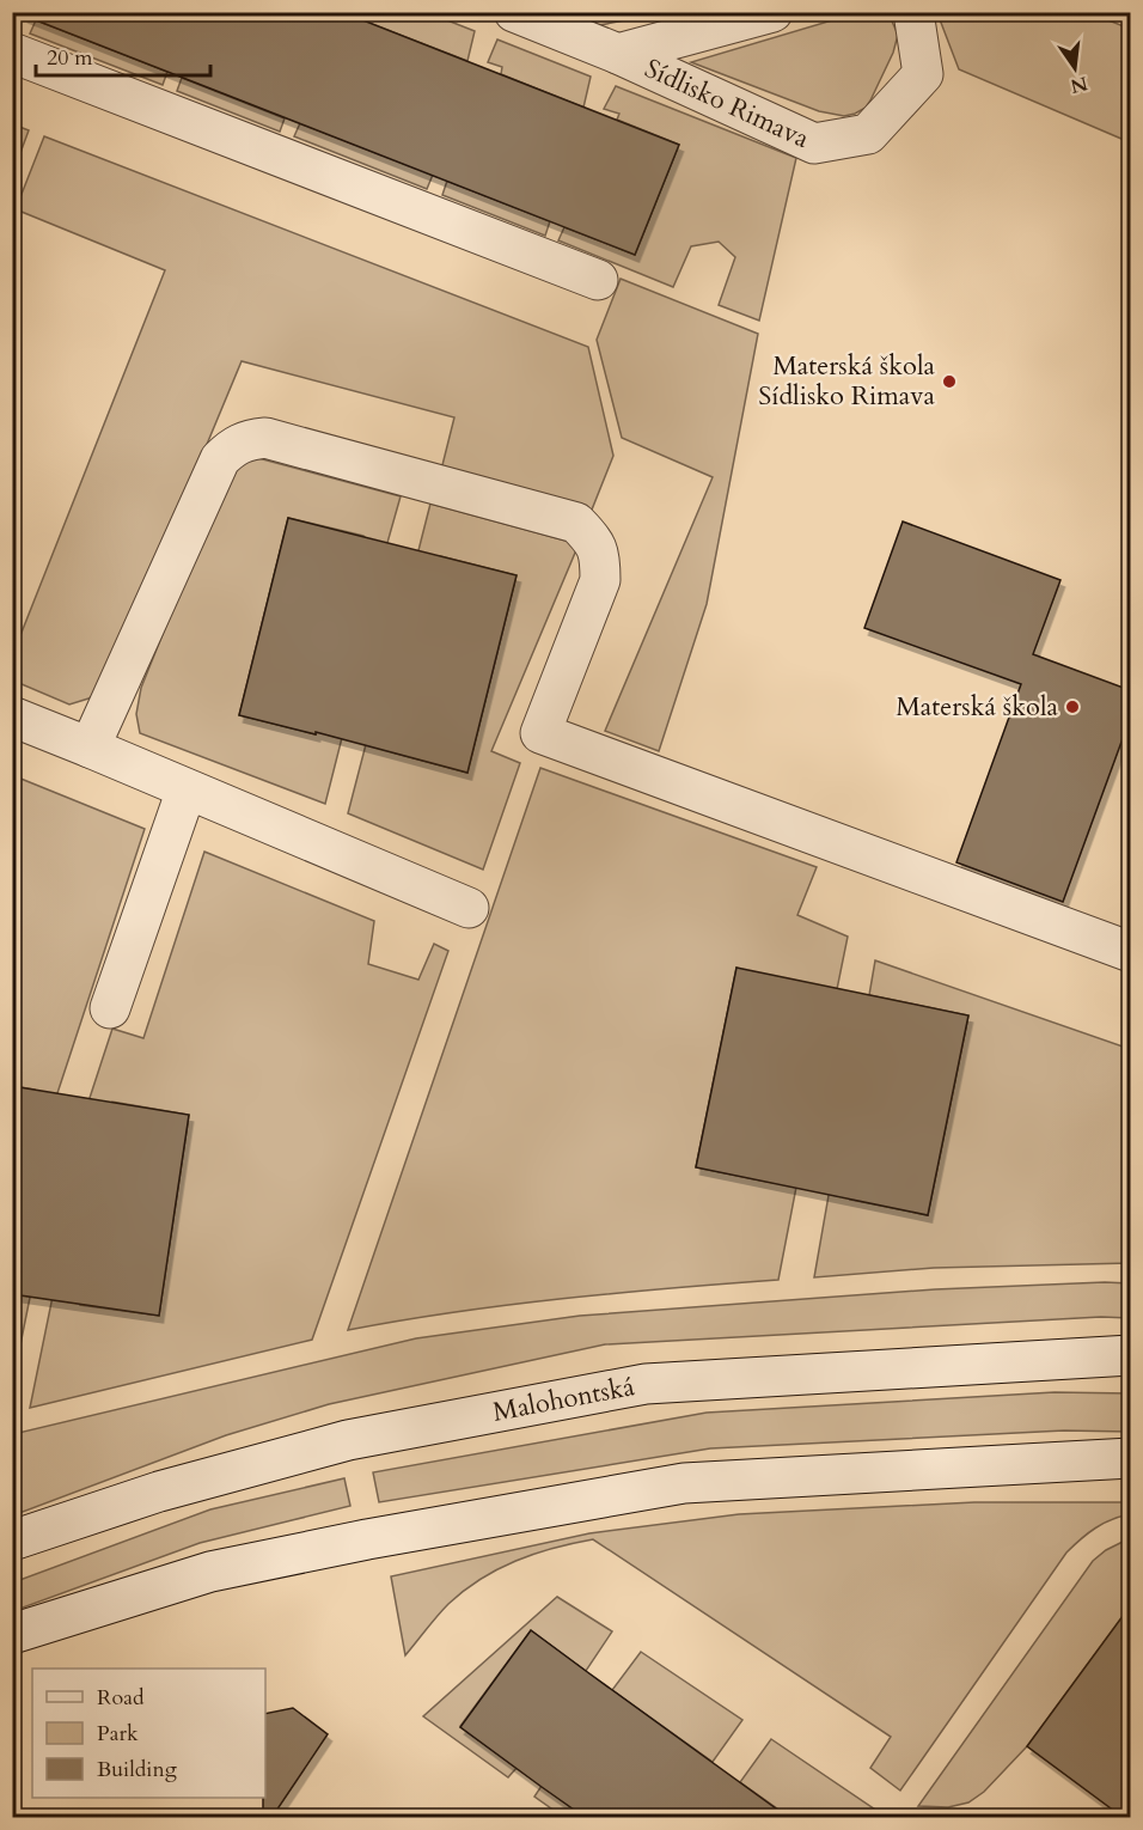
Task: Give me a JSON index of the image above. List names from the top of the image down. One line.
{"streets":{"street":["Sídlisko Rimava","Malohontská"]},"places":["Materská škola Sídlisko Rimava","Materská škola"],"legend":["Road","Park","Building"],"scale_bar":"20 m","north":"bottom"}
